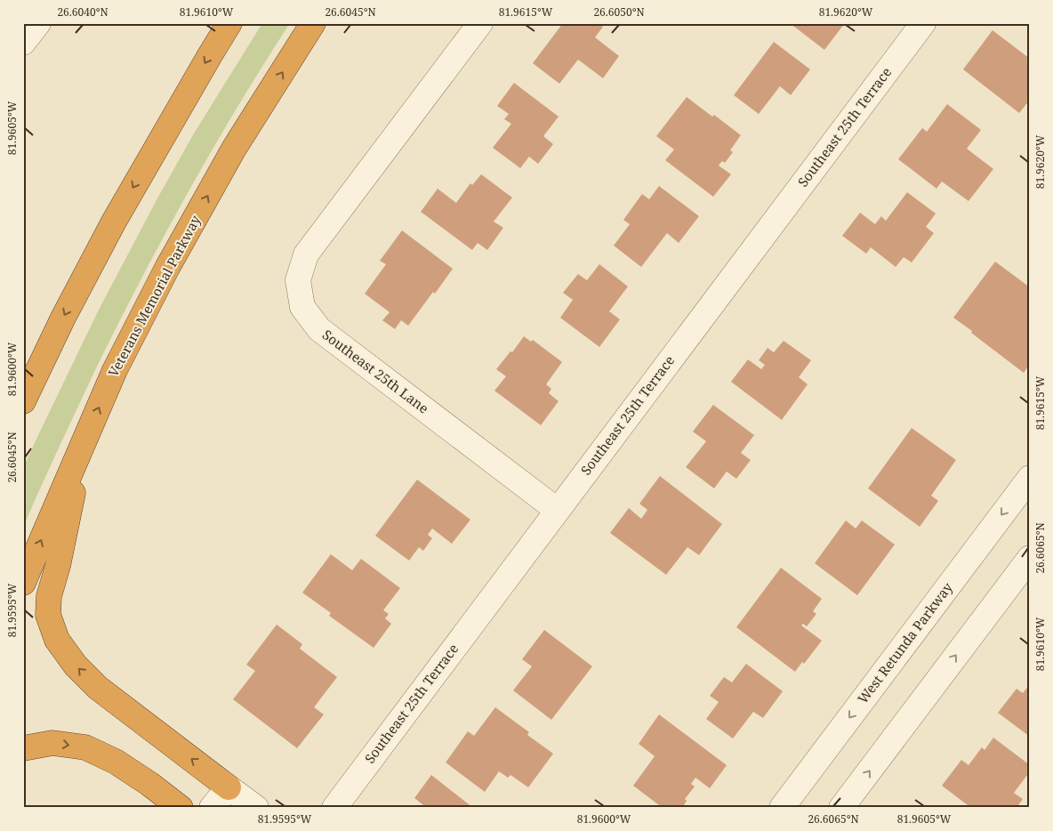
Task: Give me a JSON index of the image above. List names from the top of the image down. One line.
{"streets":{"highway":["Veterans Memorial Parkway"],"street":["Southeast 25th Terrace","Southeast 25th Lane","West Retunda Parkway"]},"crossings":[["Southeast 25th Terrace","Southeast 25th Lane"]],"coordinates":["26.6040°N","81.9610°W","26.6045°N","81.9615°W","26.6050°N","81.9620°W","81.9605°W","81.9600°W","26.6065°N","81.9595°W"]}
